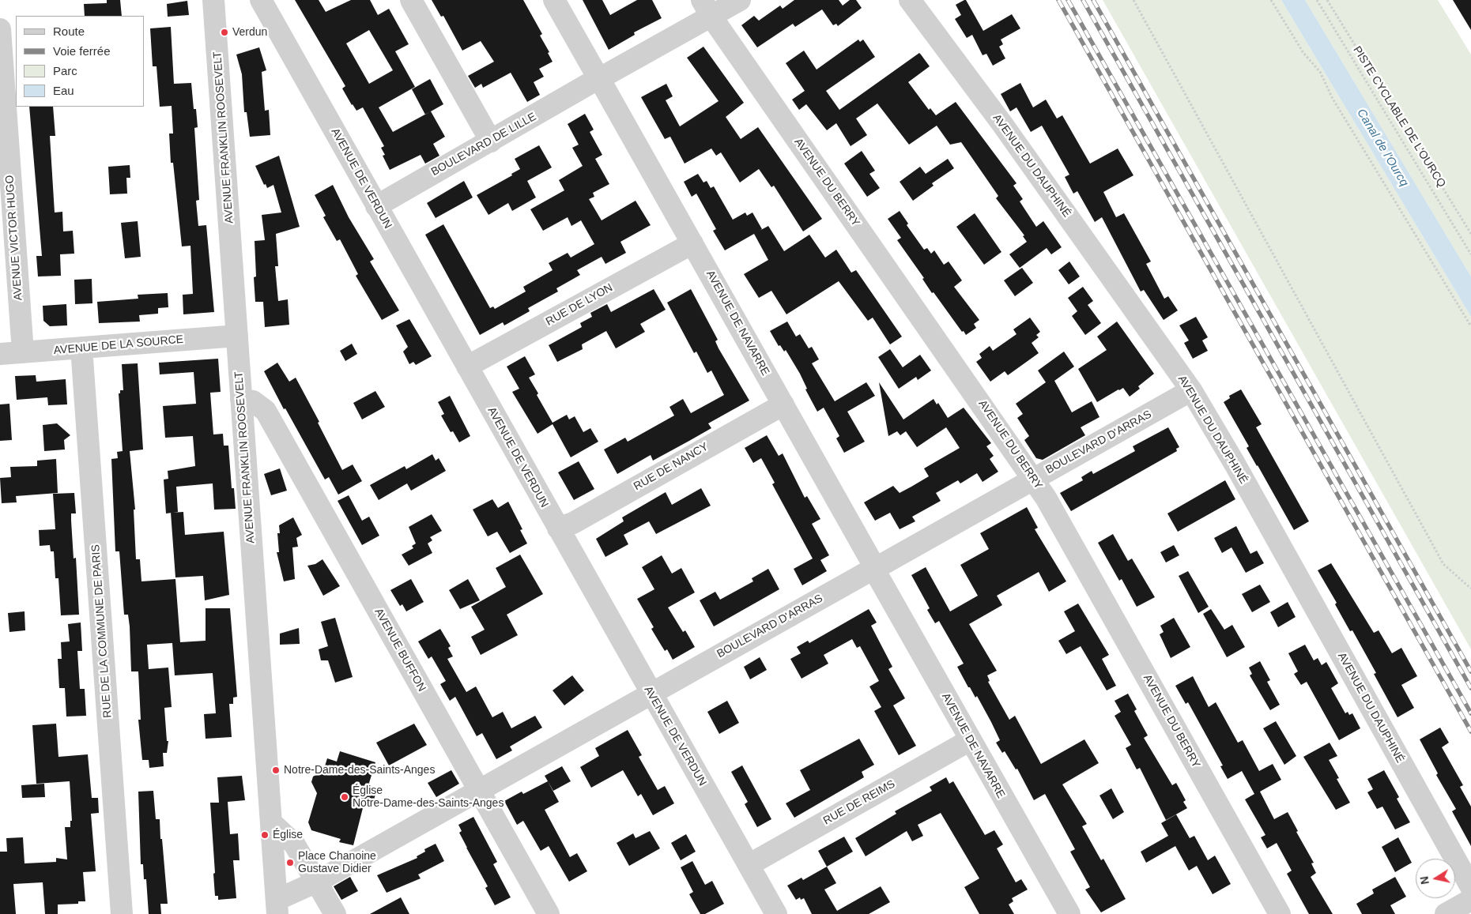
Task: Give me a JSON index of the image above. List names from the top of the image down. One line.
{"streets":{"street":["AVENUE FRANKLIN ROOSEVELT","BOULEVARD DE LILLE","AVENUE DU DAUPHINÉ","AVENUE DE VERDUN","AVENUE DU BERRY","AVENUE VICTOR HUGO","RUE DE LYON","AVENUE DE NAVARRE","AVENUE DE LA SOURCE","BOULEVARD D'ARRAS","RUE DE NANCY","RUE DE LA COMMUNE DE PARIS","AVENUE BUFFON","RUE DE REIMS"],"path":["PISTE CYCLABLE DE L'OURCQ"]},"crossings":[["AVENUE FRANKLIN ROOSEVELT","AVENUE DE LA SOURCE"],["AVENUE FRANKLIN ROOSEVELT","BOULEVARD D'ARRAS"],["AVENUE FRANKLIN ROOSEVELT","AVENUE BUFFON"],["BOULEVARD DE LILLE","AVENUE DE VERDUN"],["BOULEVARD DE LILLE","AVENUE DU BERRY"],["BOULEVARD DE LILLE","AVENUE DE NAVARRE"],["AVENUE DU DAUPHINÉ","BOULEVARD D'ARRAS"],["AVENUE DE VERDUN","RUE DE LYON"],["AVENUE DE VERDUN","BOULEVARD D'ARRAS"],["AVENUE DE VERDUN","RUE DE NANCY"],["AVENUE DE VERDUN","RUE DE REIMS"],["AVENUE DU BERRY","BOULEVARD D'ARRAS"],["AVENUE VICTOR HUGO","AVENUE DE LA SOURCE"],["RUE DE LYON","AVENUE DE NAVARRE"],["AVENUE DE NAVARRE","BOULEVARD D'ARRAS"],["AVENUE DE NAVARRE","RUE DE NANCY"],["AVENUE DE NAVARRE","RUE DE REIMS"],["AVENUE DE LA SOURCE","RUE DE LA COMMUNE DE PARIS"],["BOULEVARD D'ARRAS","AVENUE BUFFON"]],"water":["Canal de l'Ourcq"],"places":["Verdun","Notre-Dame-des-Saints-Anges","Église Notre-Dame-des-Saints-Anges","Église","Place Chanoine Gustave Didier"],"legend":["Route","Voie ferrée","Parc","Eau"],"north":"left"}
